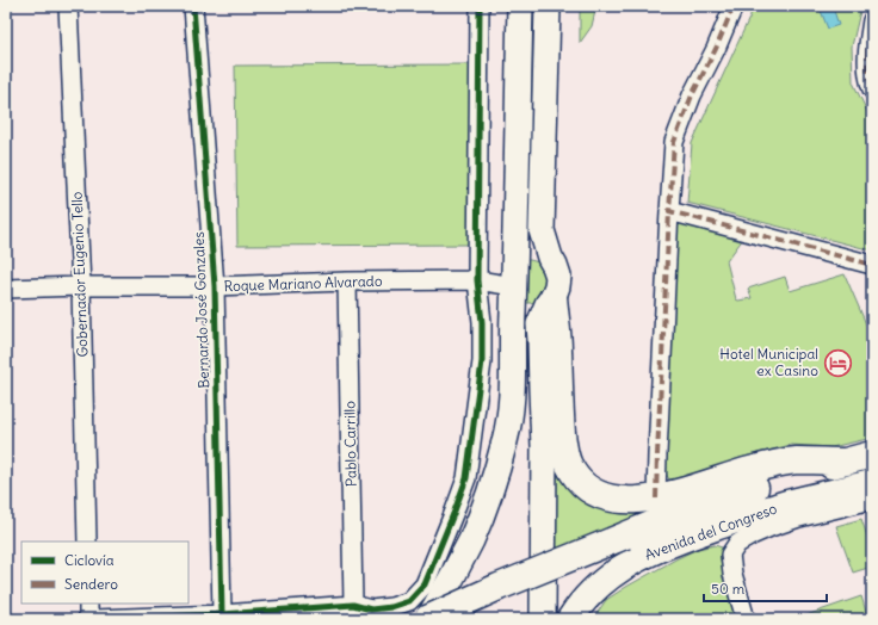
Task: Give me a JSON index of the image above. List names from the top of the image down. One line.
{"streets":{"main road":["Avenida del Congreso"],"street":["Gobernador Eugenio Tello","Roque Mariano Alvarado","Bernardo José Gonzales","Pablo Carrillo"]},"crossings":[["Gobernador Eugenio Tello","Roque Mariano Alvarado"],["Roque Mariano Alvarado","Bernardo José Gonzales"],["Roque Mariano Alvarado","Pablo Carrillo"]],"places":{"hotel":["Hotel Municipal ex Casino"]},"legend":["Ciclovía","Sendero"],"scale_bar":"50 m"}
